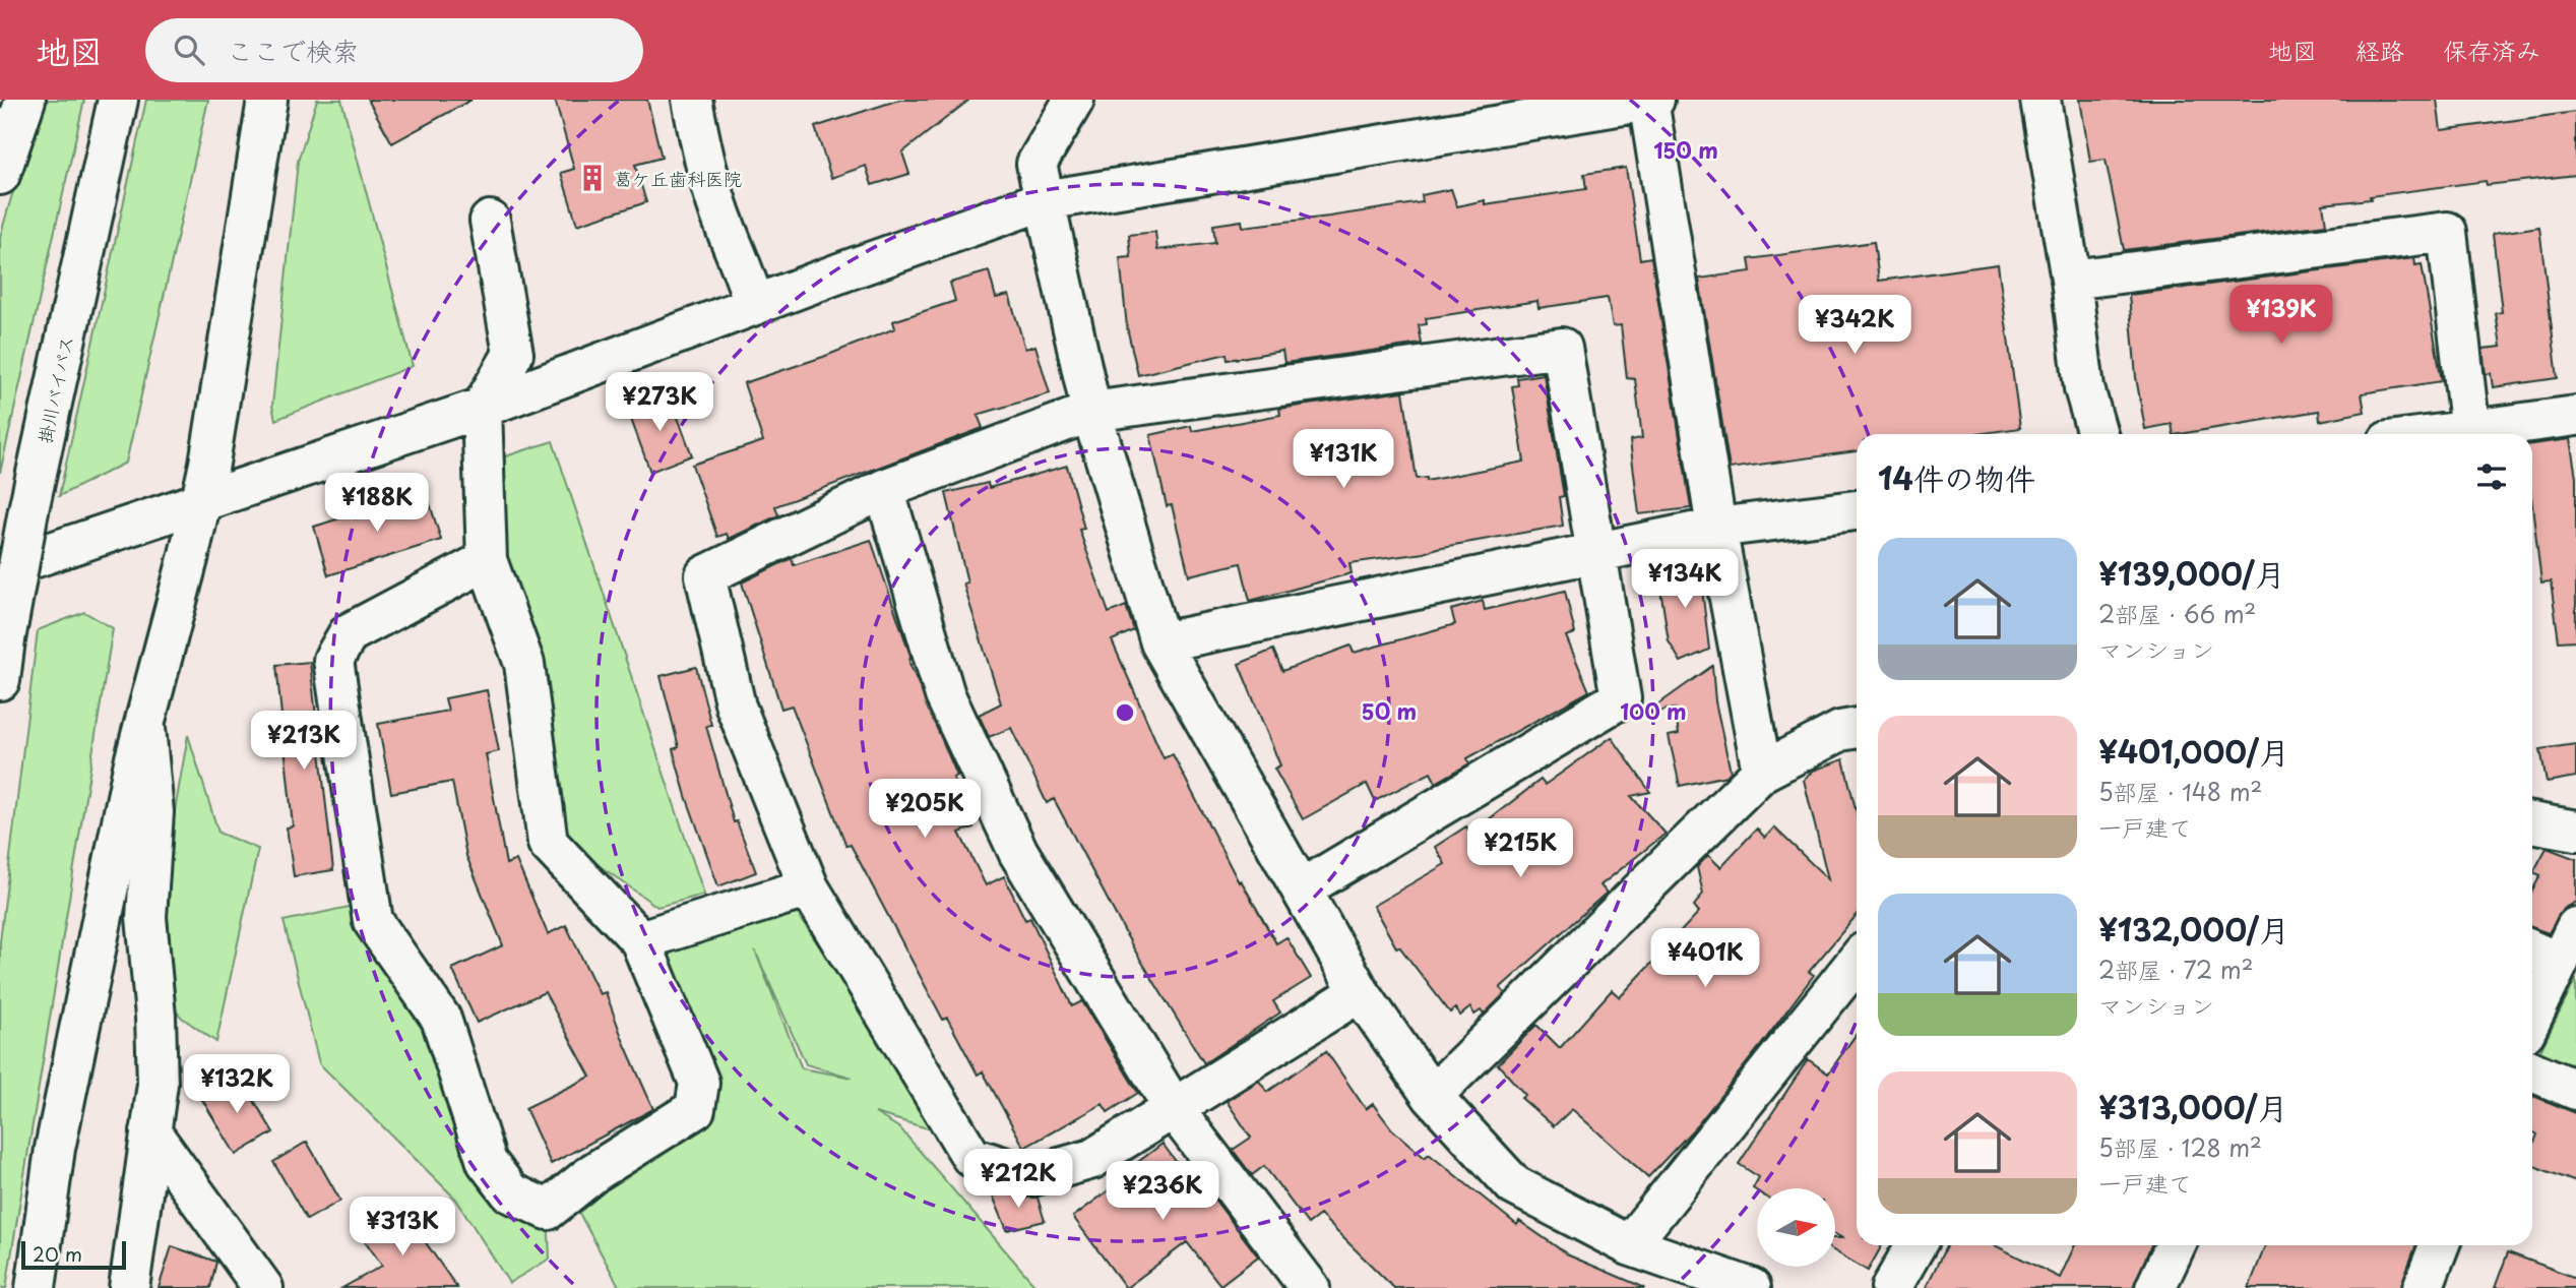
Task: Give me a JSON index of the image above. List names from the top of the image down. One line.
{"streets":{"main road":["掛川バイパス"]},"places":{"building":["葛ケ丘歯科医院"]},"scale_bar":"20 m","north":"right","page":{"header":"地図","search":"ここで検索","nav":["地図","経路","保存済み"],"price":["¥139K","¥342K","¥273K","¥131K","¥188K","¥134K","¥213K","¥205K","¥215K","¥401K","¥132K","¥212K","¥236K","¥313K"],"heading":"14件の物件","list":[{"name":"¥139,000/月","note":"2部屋 · 66 m² · マンション"},{"name":"¥401,000/月","note":"5部屋 · 148 m² · 一戸建て"},{"name":"¥132,000/月","note":"2部屋 · 72 m² · マンション"},{"name":"¥313,000/月","note":"5部屋 · 128 m² · 一戸建て"}],"scale":"20 m"},"rings":["150 m","50 m","100 m"]}
